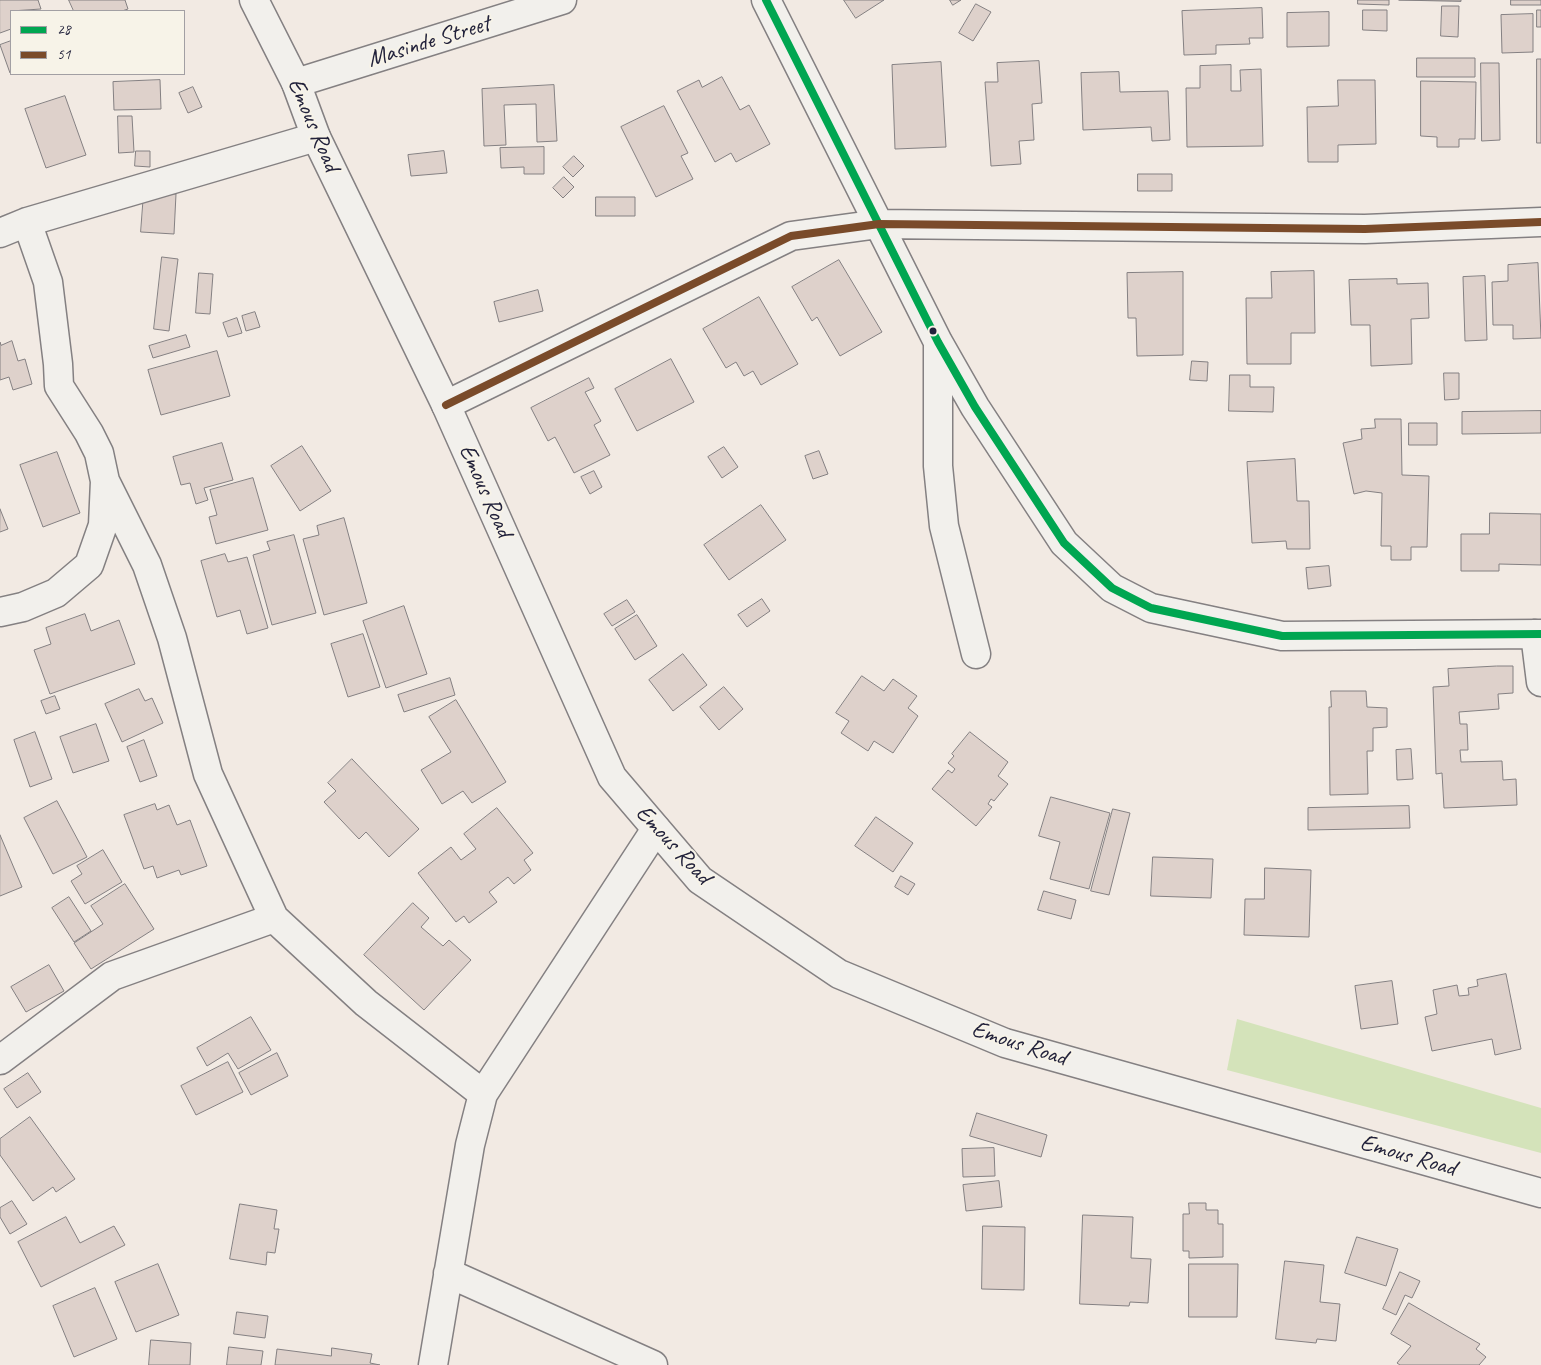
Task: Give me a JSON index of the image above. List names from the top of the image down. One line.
{"streets":{"street":["Masinde Street","Emous Road"]},"crossings":[["Masinde Street","Emous Road"]],"lines":["transit line 28","transit line 51"],"legend":["28","51"]}
